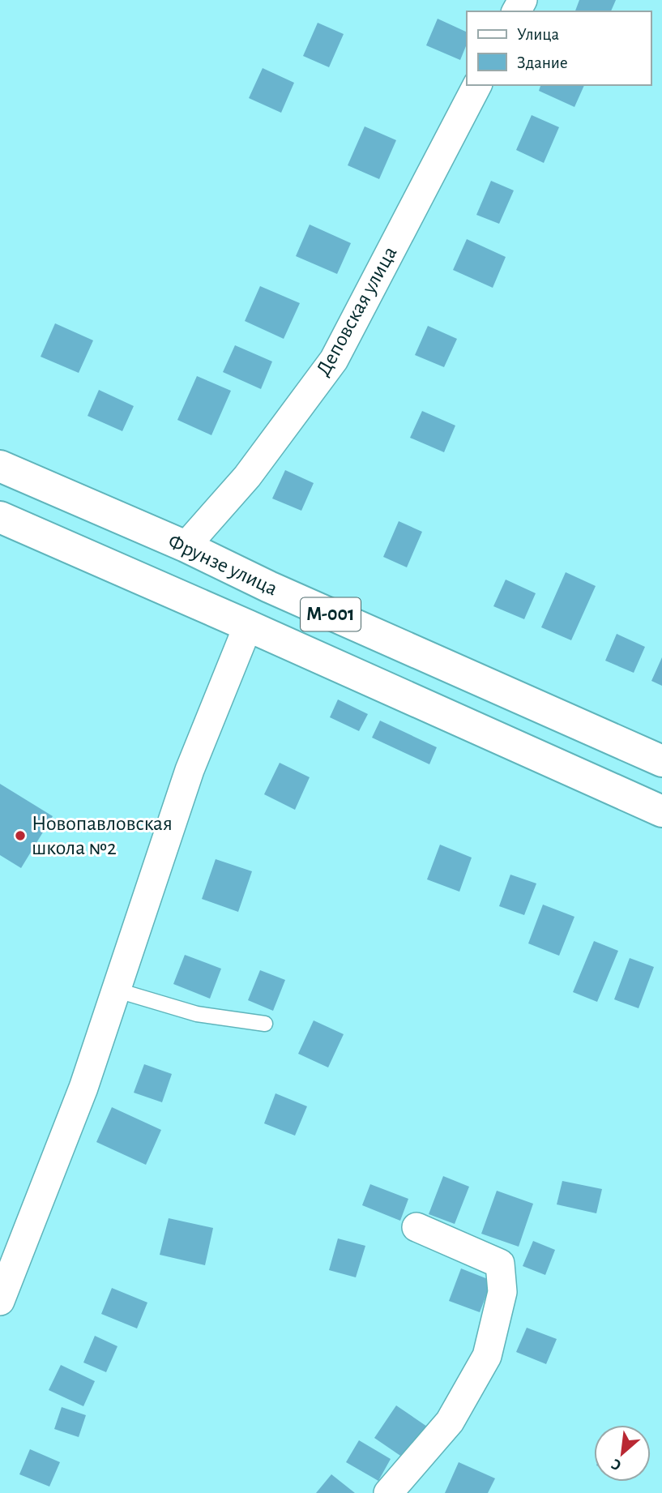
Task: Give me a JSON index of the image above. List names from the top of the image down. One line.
{"streets":{"main road":["Фрунзе улица","M-001"],"street":["Деповская улица"]},"crossings":[["Деповская улица","Фрунзе улица"]],"places":["Новопавловская школа №2"],"legend":["Улица","Здание"],"north":"bottom left"}
